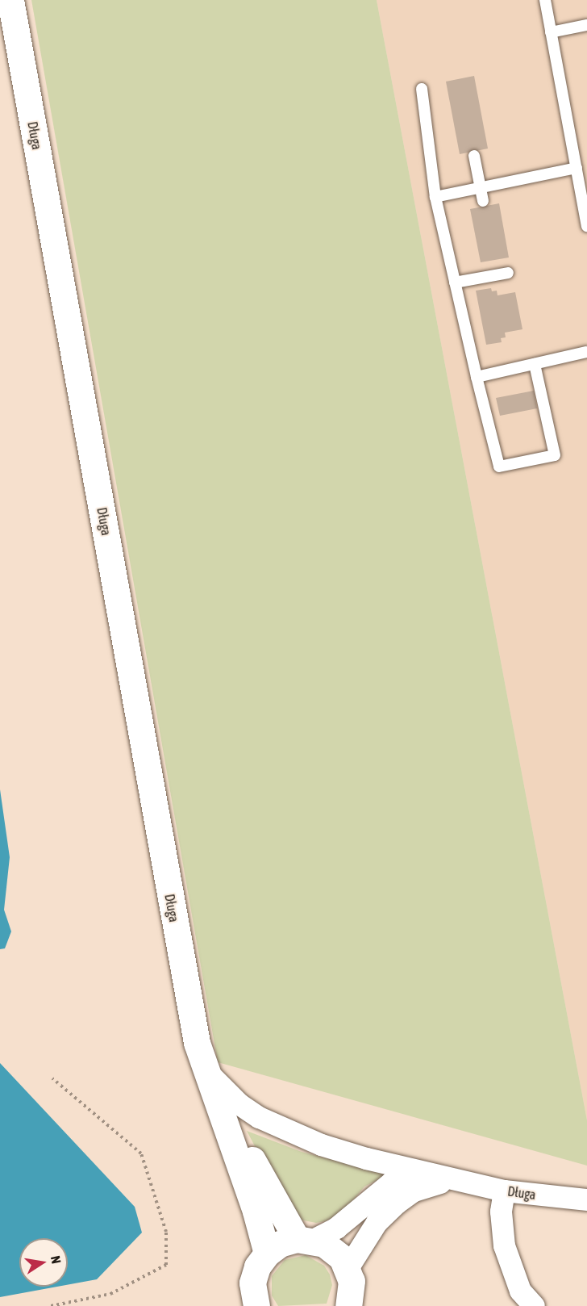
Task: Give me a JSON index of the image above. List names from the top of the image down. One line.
{"streets":{"main road":["Długa"]},"north":"right"}
